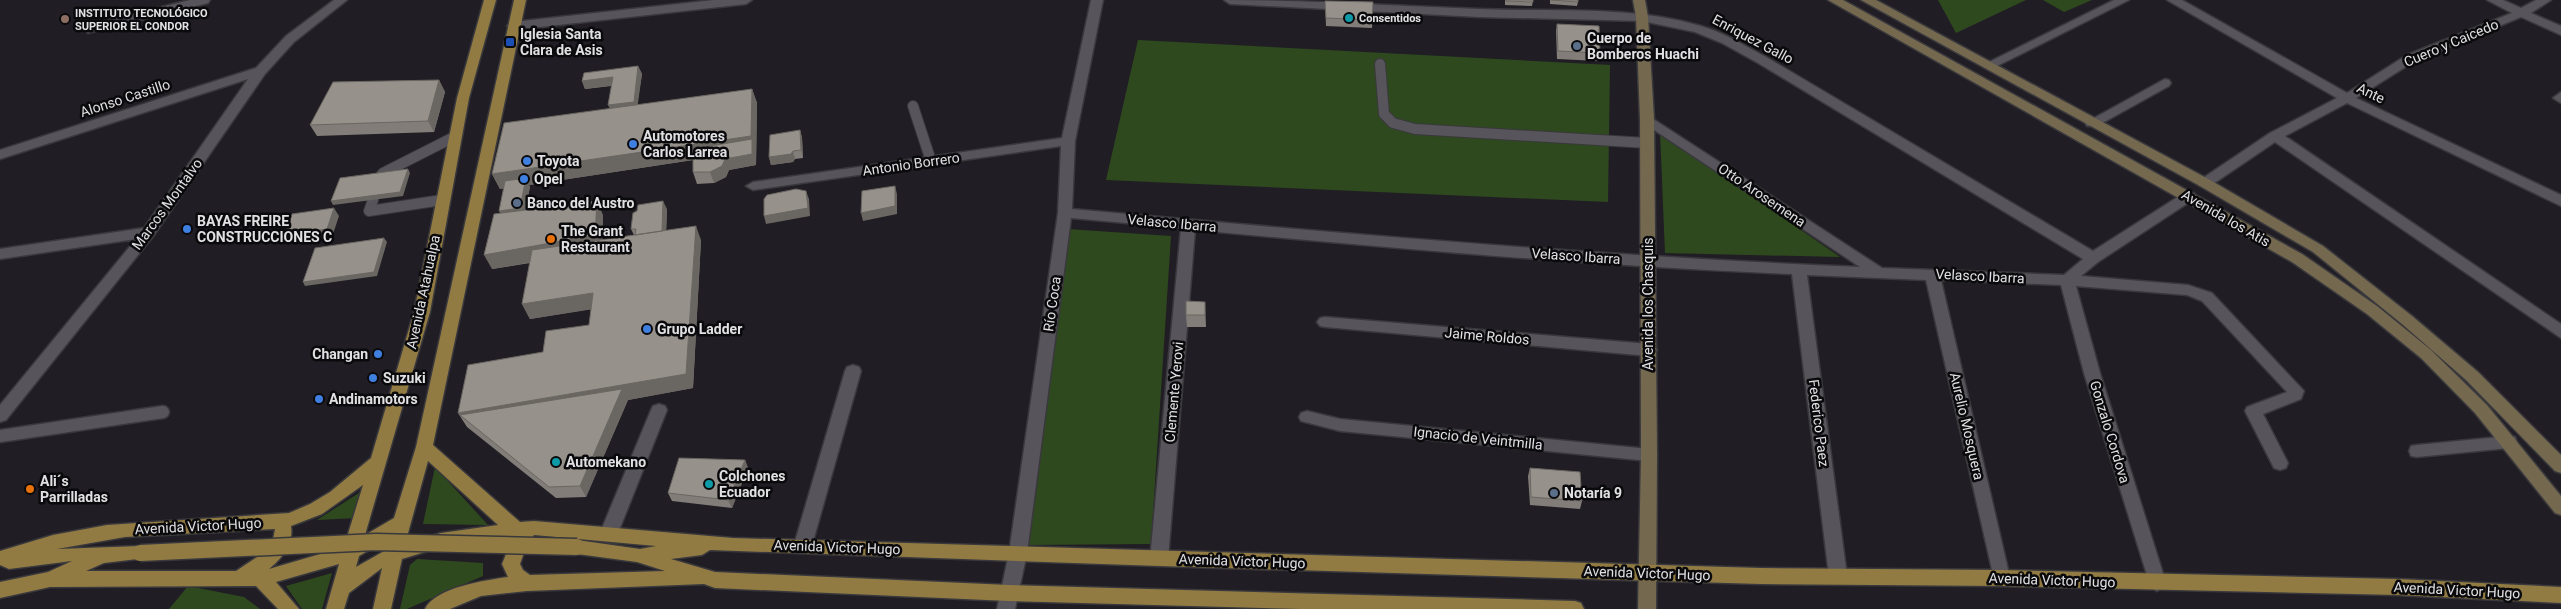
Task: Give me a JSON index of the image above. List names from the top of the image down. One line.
{"streets":{"main road":["Avenida los Atis","Avenida Atahualpa","Avenida los Chasquis","Avenida Victor Hugo"],"street":["Enriquez Gallo","Cuero y Caicedo","Ante","Alonso Castillo","Antonio Borrero","Otto Arosemena","Marcos Montalvo","Velasco Ibarra","Río Coca","Jaime Roldos","Clemente Yerovi","Federico Paez","Aurelio Mosquera","Gonzalo Cordova","Ignacio de Veintmilla"]},"crossings":[["Enriquez Gallo","Avenida los Chasquis"],["Cuero y Caicedo","Ante"],["Cuero y Caicedo","Avenida los Atis"],["Alonso Castillo","Marcos Montalvo"],["Antonio Borrero","Río Coca"],["Otto Arosemena","Velasco Ibarra"],["Otto Arosemena","Avenida los Chasquis"],["Velasco Ibarra","Río Coca"],["Velasco Ibarra","Avenida los Chasquis"],["Velasco Ibarra","Clemente Yerovi"],["Velasco Ibarra","Federico Paez"],["Velasco Ibarra","Aurelio Mosquera"],["Velasco Ibarra","Gonzalo Cordova"],["Avenida Atahualpa","Avenida Victor Hugo"],["Río Coca","Avenida Victor Hugo"],["Avenida los Chasquis","Jaime Roldos"],["Avenida los Chasquis","Ignacio de Veintmilla"],["Avenida los Chasquis","Avenida Victor Hugo"],["Clemente Yerovi","Avenida Victor Hugo"],["Federico Paez","Avenida Victor Hugo"],["Aurelio Mosquera","Avenida Victor Hugo"],["Gonzalo Cordova","Avenida Victor Hugo"]],"places":{"other":["Consentidos","INSTITUTO TECNOLÓGICO SUPERIOR EL CONDOR","Cuerpo de Bomberos Huachi","Automotores Carlos Larrea","Toyota","Opel","Banco del Austro","BAYAS FREIRE CONSTRUCCIONES C","The Grant Restaurant","Grupo Ladder","Changan","Suzuki","Andinamotors","Automekano","Colchones Ecuador","Ali´s Parrilladas","Notaría 9"],"transit":["Iglesia Santa Clara de Asis"]}}
